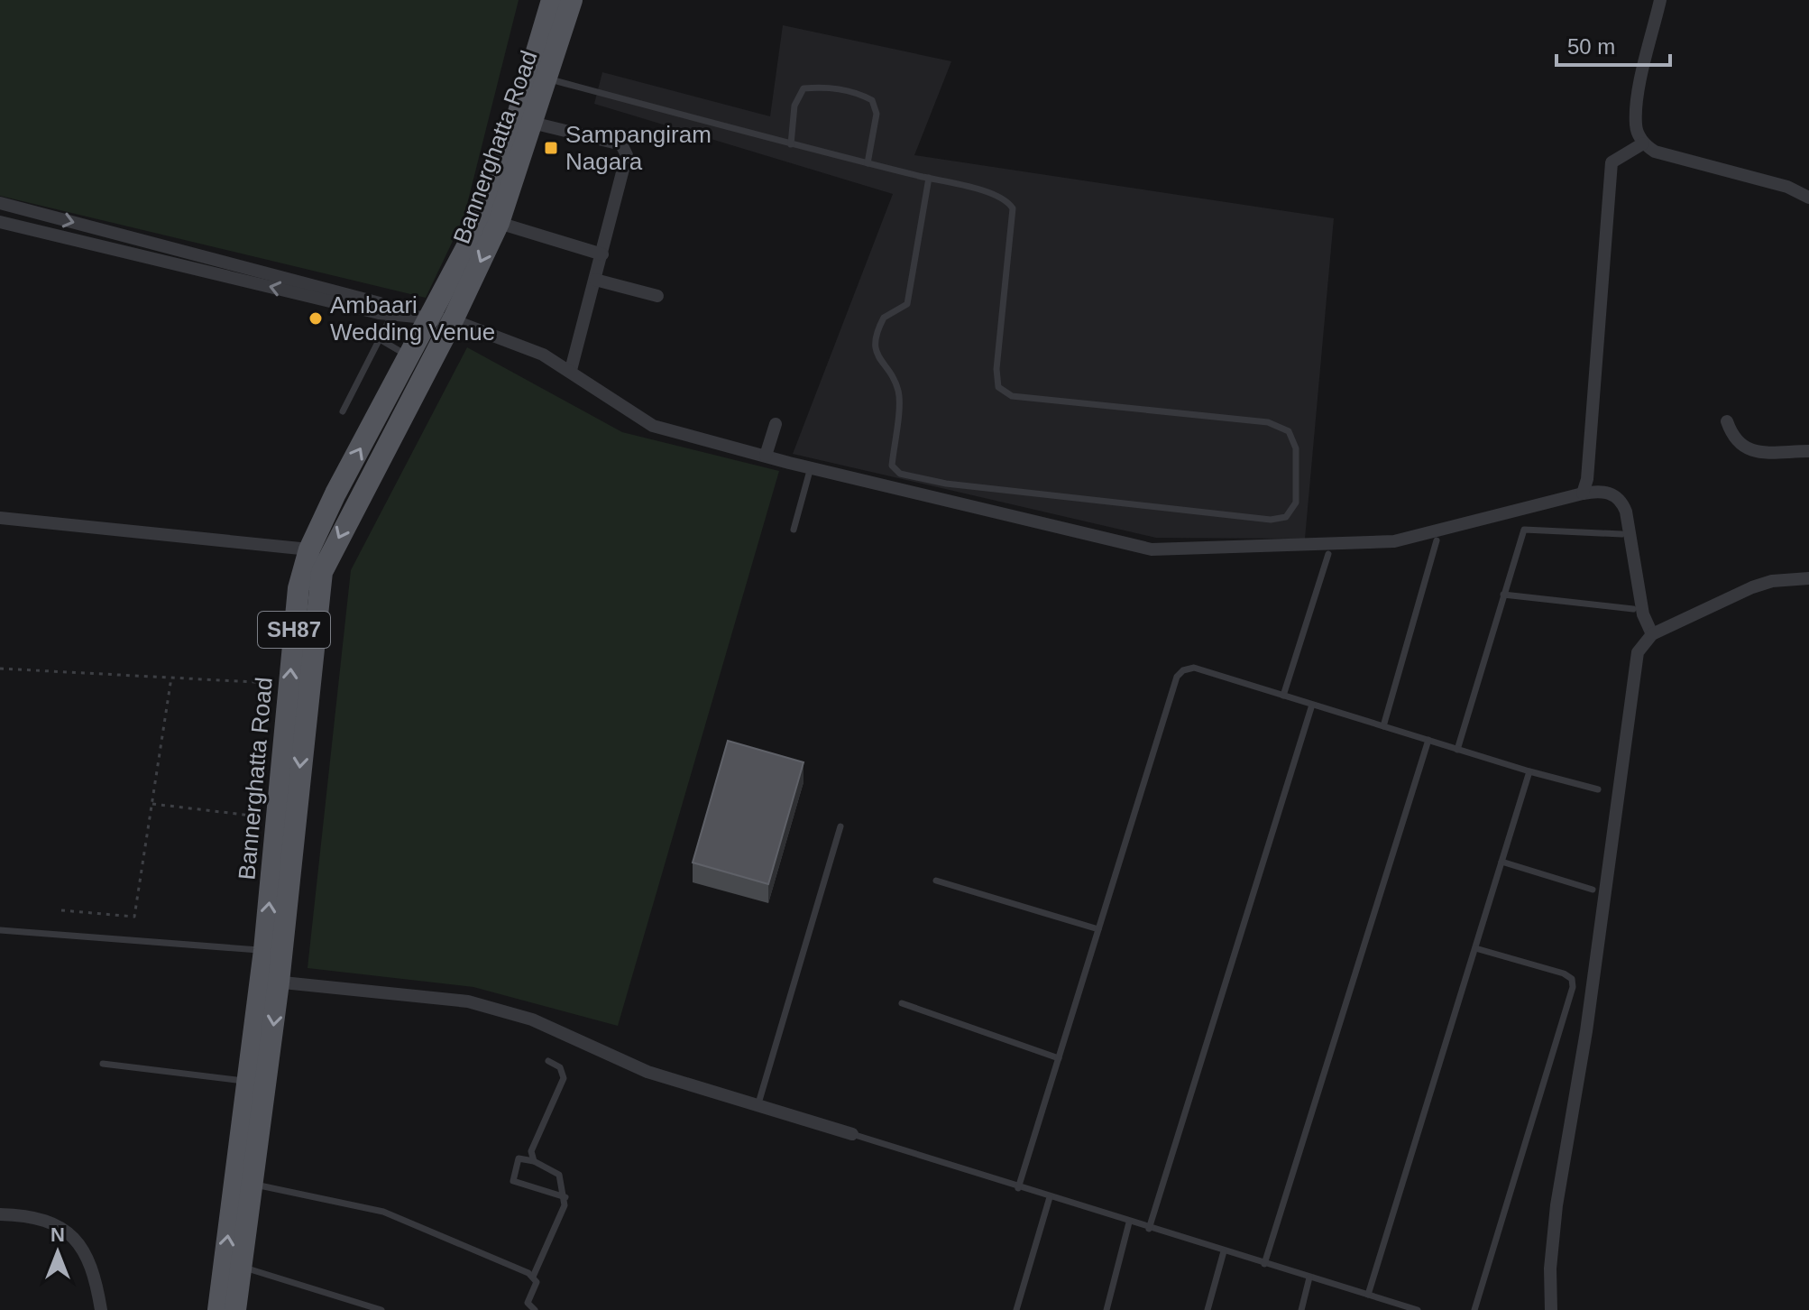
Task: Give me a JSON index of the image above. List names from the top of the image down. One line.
{"streets":{"main road":["Bannerghatta Road","SH87"]},"places":{"transit":["Sampangiram Nagara"],"other":["Ambaari Wedding Venue"]},"scale_bar":"50 m","north":"top"}
